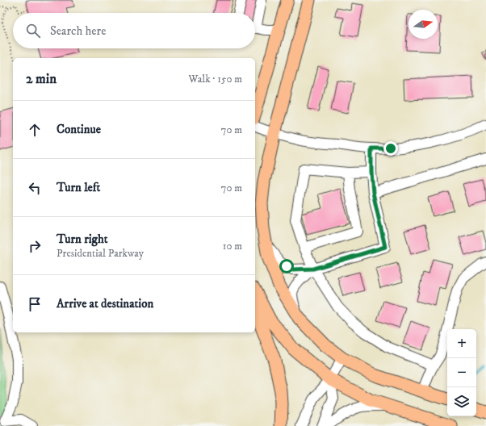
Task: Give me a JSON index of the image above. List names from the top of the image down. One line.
{"north":"right","page":{"search":"Search here","heading":["2 min","Walk · 150 m"],"list":[["Continue","70 m"],["Turn left","70 m"],["Turn right","Presidential Parkway","10 m"],"Arrive at destination"],"map_buttons":["+","−"]}}
